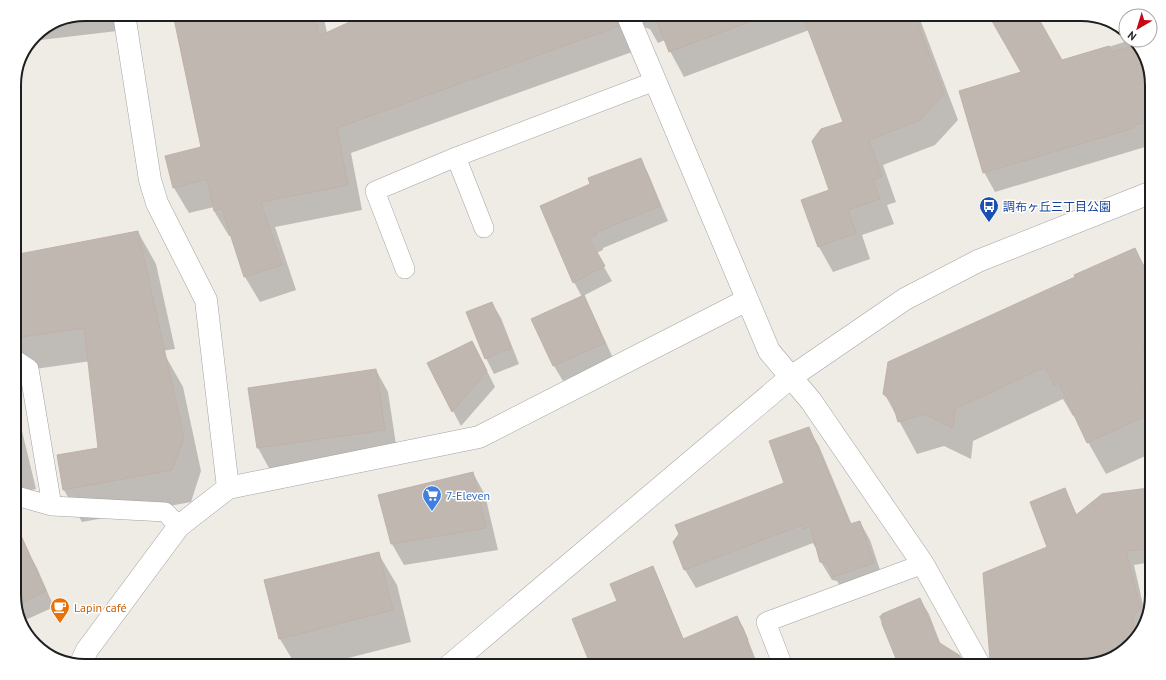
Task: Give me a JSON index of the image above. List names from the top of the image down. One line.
{"places":{"bus stop":["調布ヶ丘三丁目公園"],"supermarket":["7-Eleven"],"cafe":["Lapin café"]},"north":"bottom left"}
